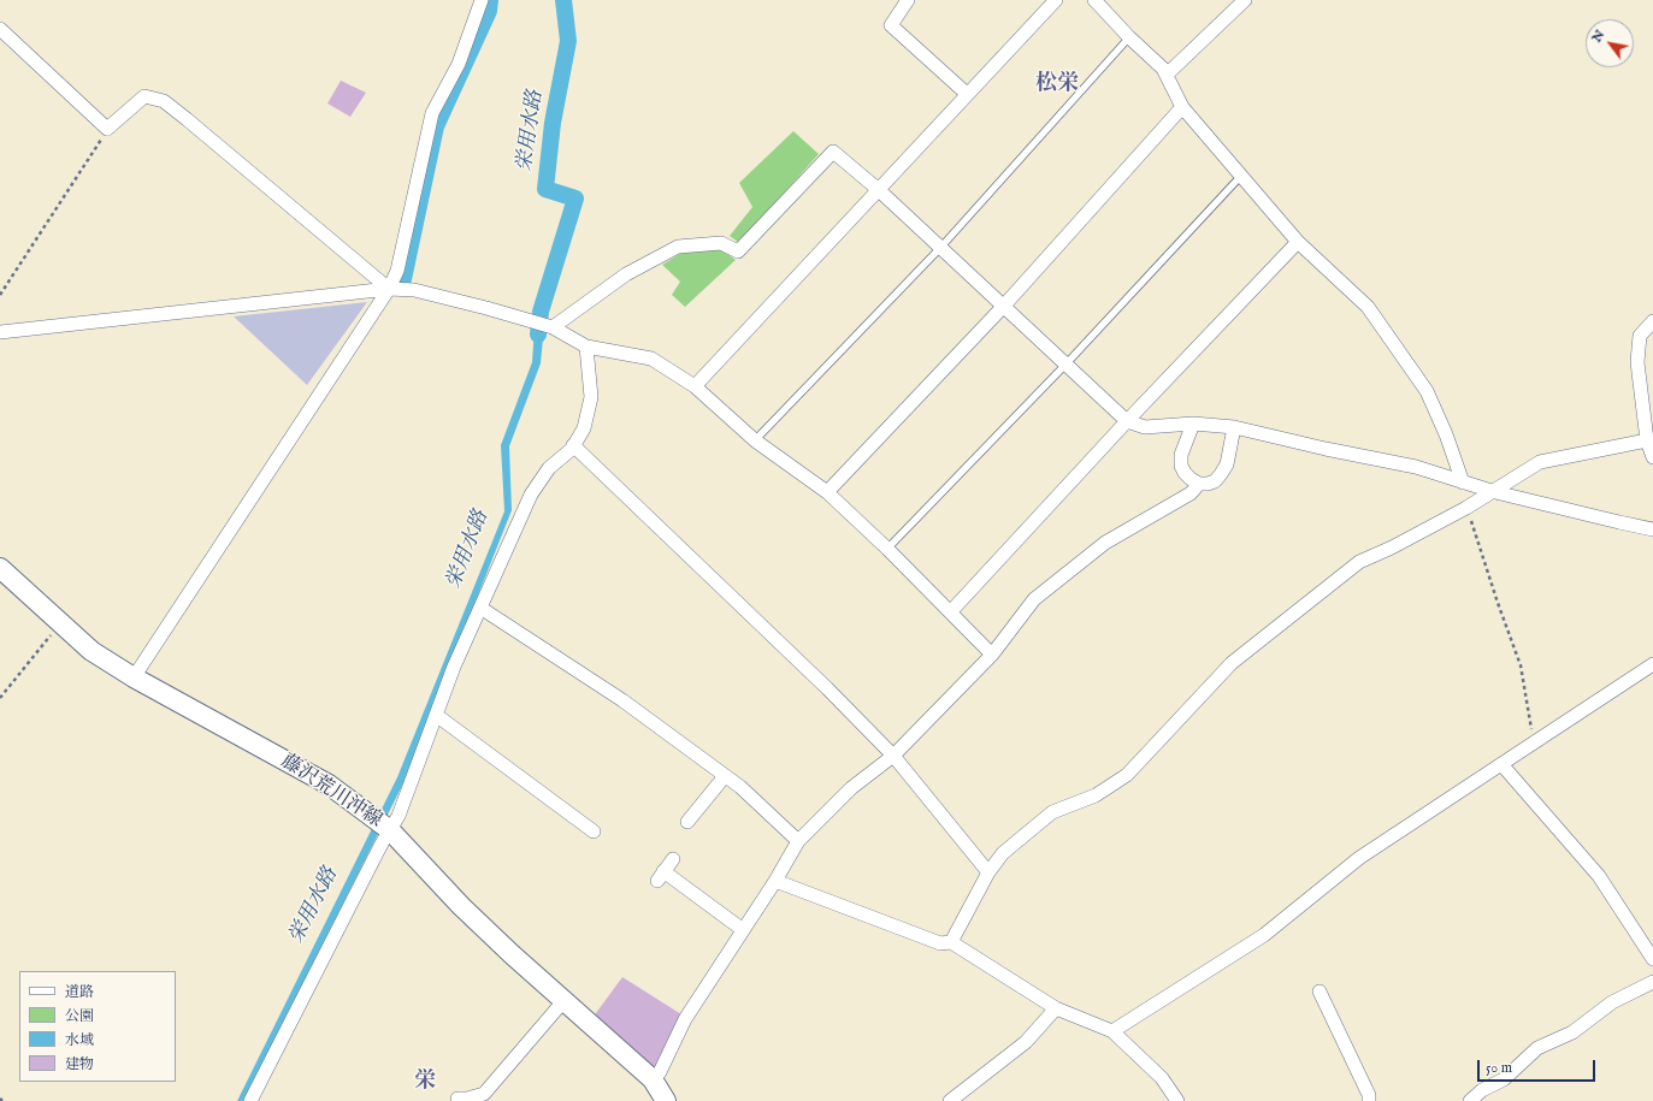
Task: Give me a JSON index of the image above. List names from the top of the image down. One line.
{"streets":{"main road":["藤沢荒川沖線"]},"districts":["松栄","栄"],"water":["栄用水路"],"legend":["道路","公園","水域","建物"],"scale_bar":"50 m","north":"top left"}
